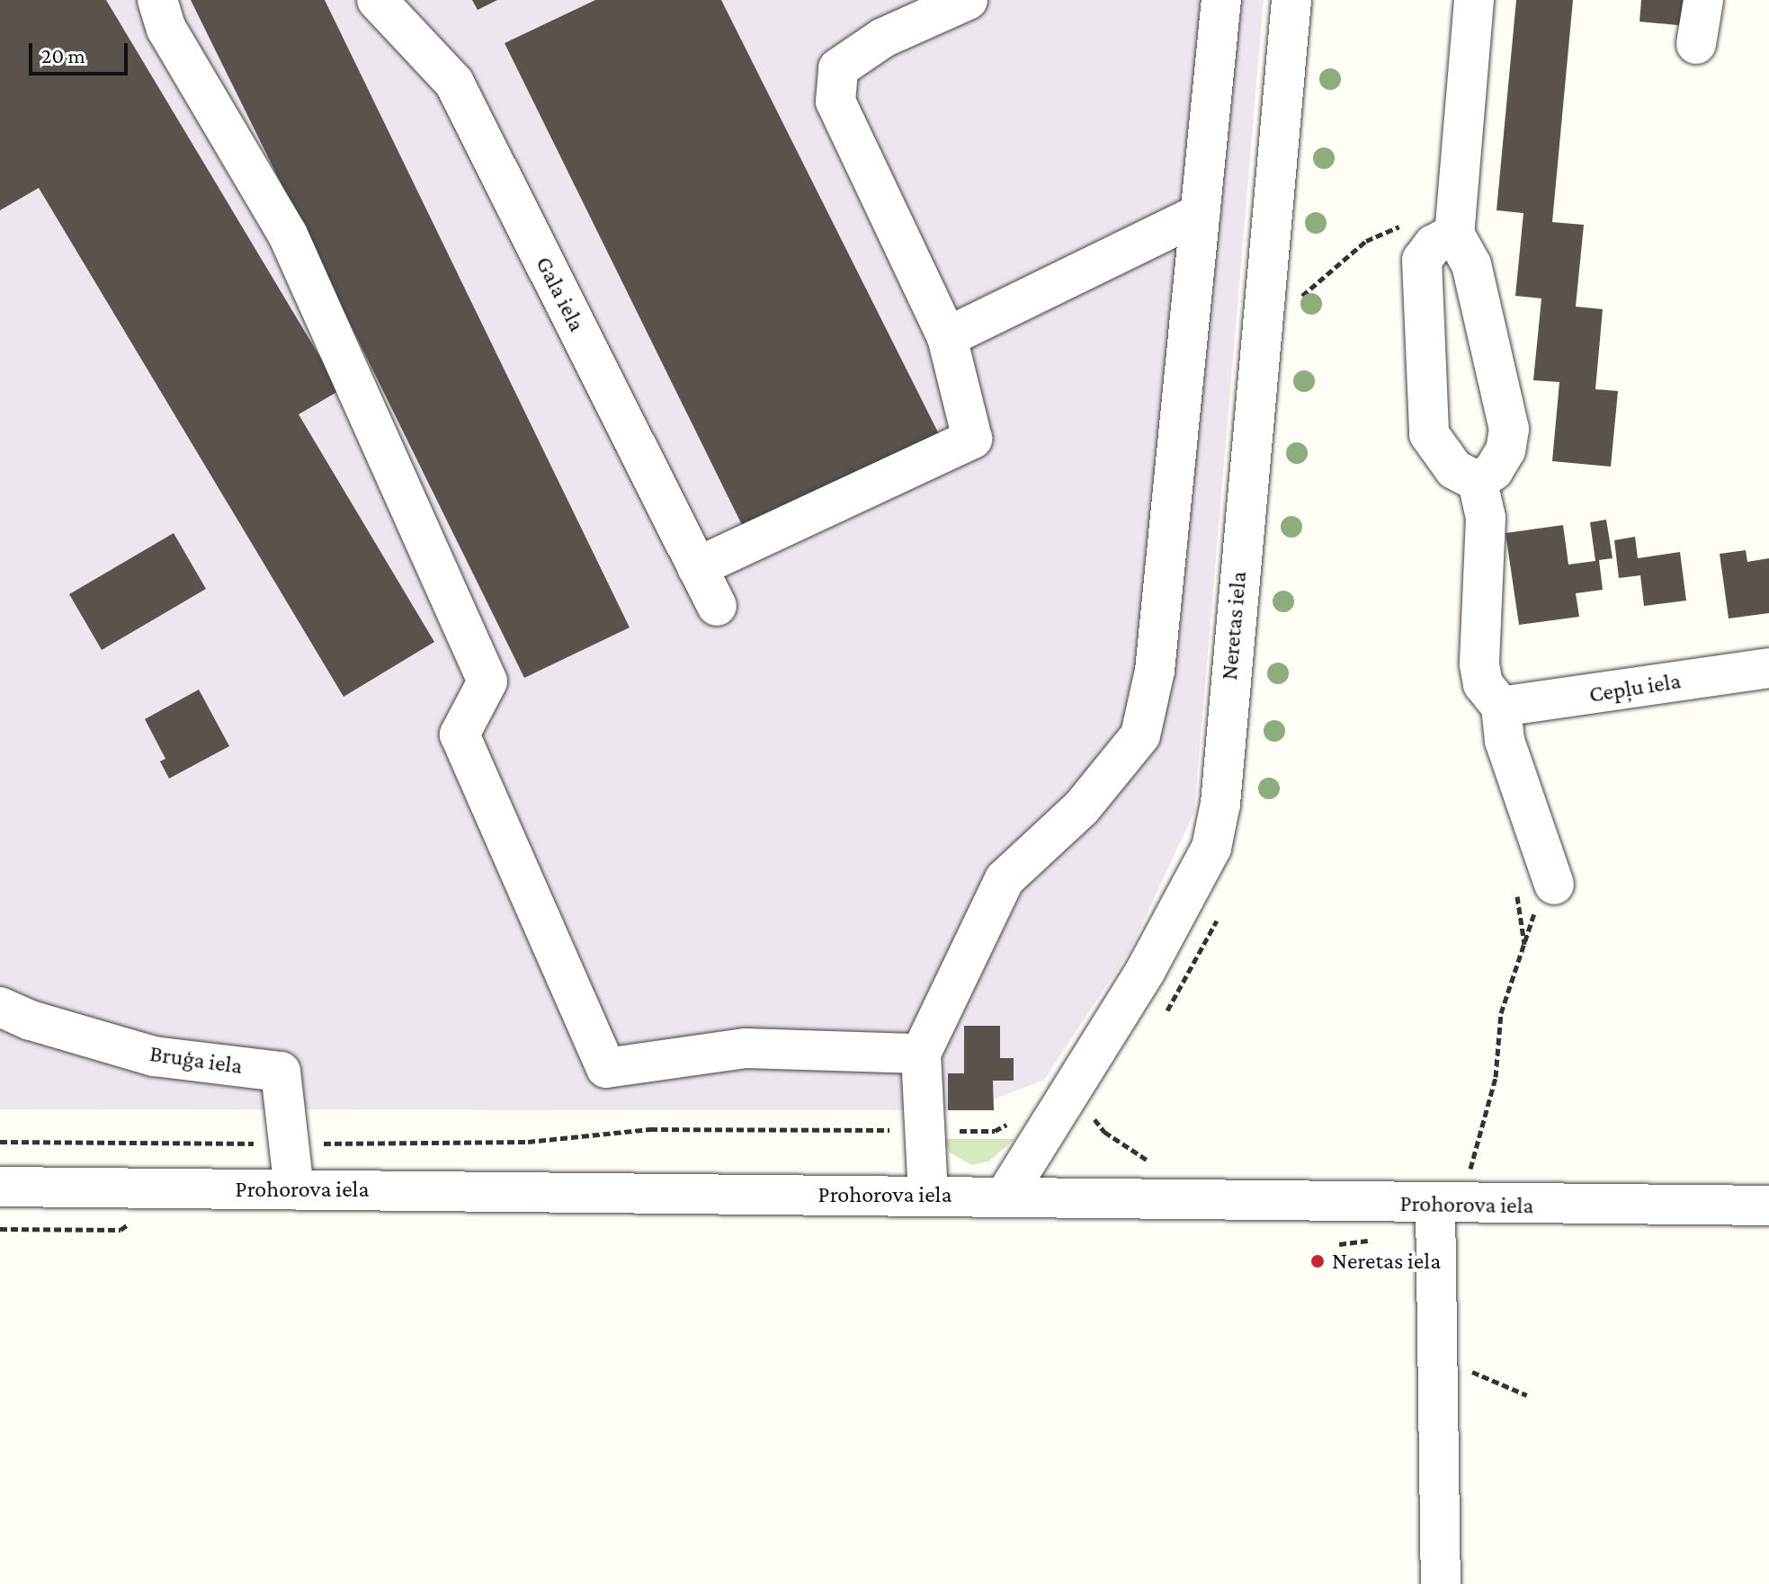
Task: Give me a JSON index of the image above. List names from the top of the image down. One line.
{"streets":{"street":["Gala iela","Neretas iela","Cepļu iela","Bruģa iela","Prohorova iela"]},"crossings":[["Neretas iela","Prohorova iela"],["Bruģa iela","Prohorova iela"]],"places":["Neretas iela"],"scale_bar":"20 m"}
